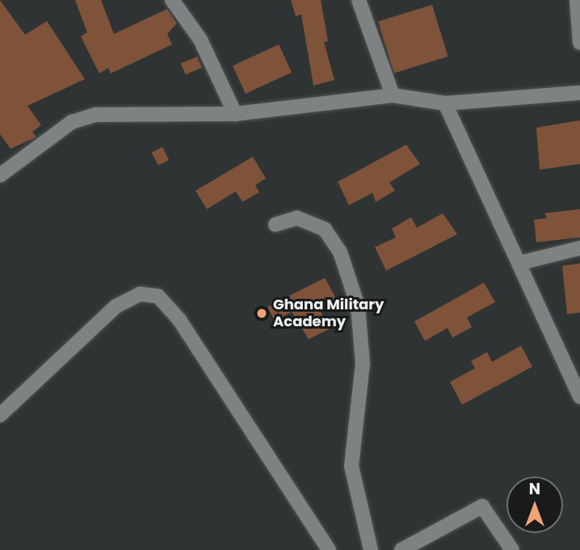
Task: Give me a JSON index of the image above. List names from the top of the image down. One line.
{"places":["Ghana Military Academy"],"north":"top"}
